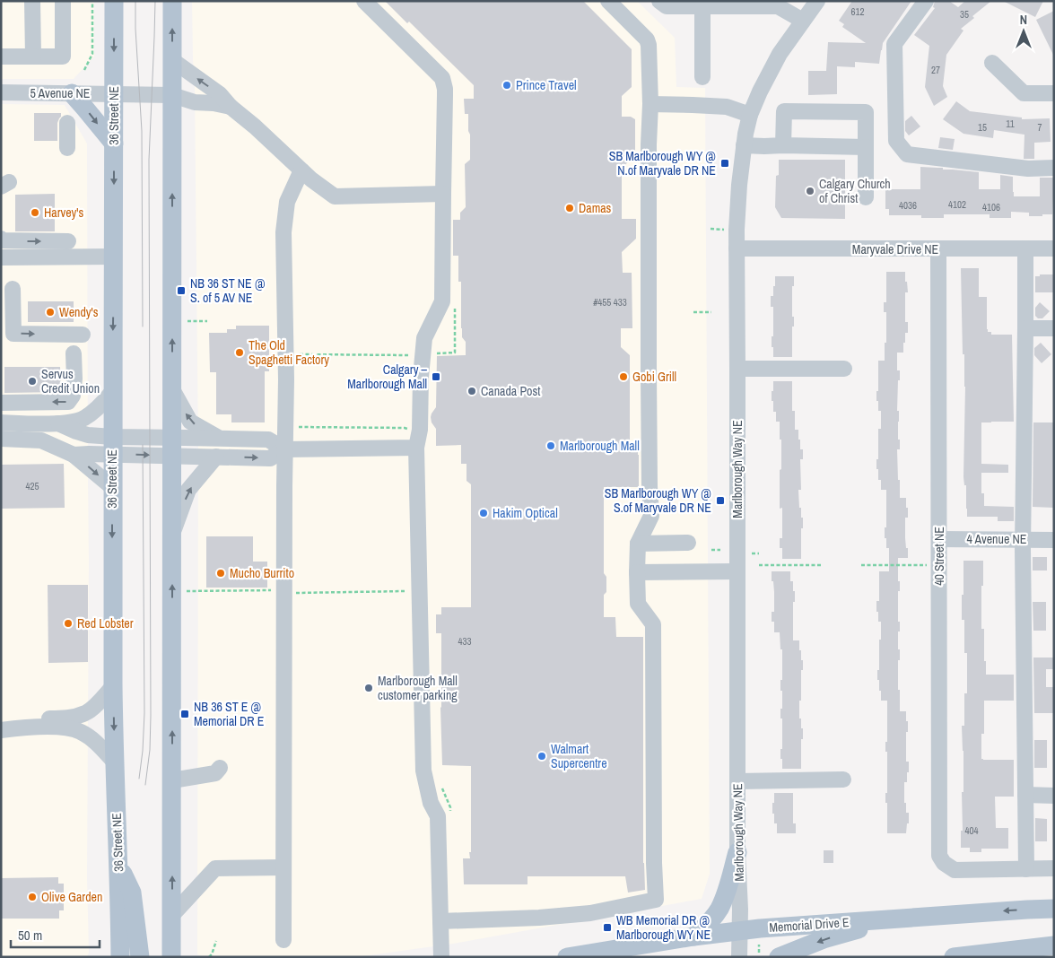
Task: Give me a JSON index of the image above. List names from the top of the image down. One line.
{"streets":{"main road":["36 Street NE","Memorial Drive E"],"street":["5 Avenue NE","Maryvale Drive NE","Marlborough Way NE","4 Avenue NE","40 Street NE"]},"crossings":[["5 Avenue NE","36 Street NE"],["Maryvale Drive NE","Marlborough Way NE"],["Maryvale Drive NE","40 Street NE"],["Marlborough Way NE","Memorial Drive E"],["4 Avenue NE","40 Street NE"]],"places":{"other":["Prince Travel","Calgary Church of Christ","Damas","Harvey's","Wendy's","The Old Spaghetti Factory","Gobi Grill","Servus Credit Union","Canada Post","Marlborough Mall","Hakim Optical","Mucho Burrito","Red Lobster","Marlborough Mall customer parking","Walmart Supercentre","Olive Garden"],"transit":["SB Marlborough WY @ N.of Maryvale DR NE","NB 36 ST NE @ S. of 5 AV NE","Calgary – Marlborough Mall","SB Marlborough WY @ S.of Maryvale DR NE","NB 36 ST E @ Memorial DR E","WB Memorial DR @ Marlborough WY NE"]},"house_numbers":["612","35","27","11","15","7","4102","4036","4106","#455 433","425","433","404"],"scale_bar":"50 m","north":"top"}
